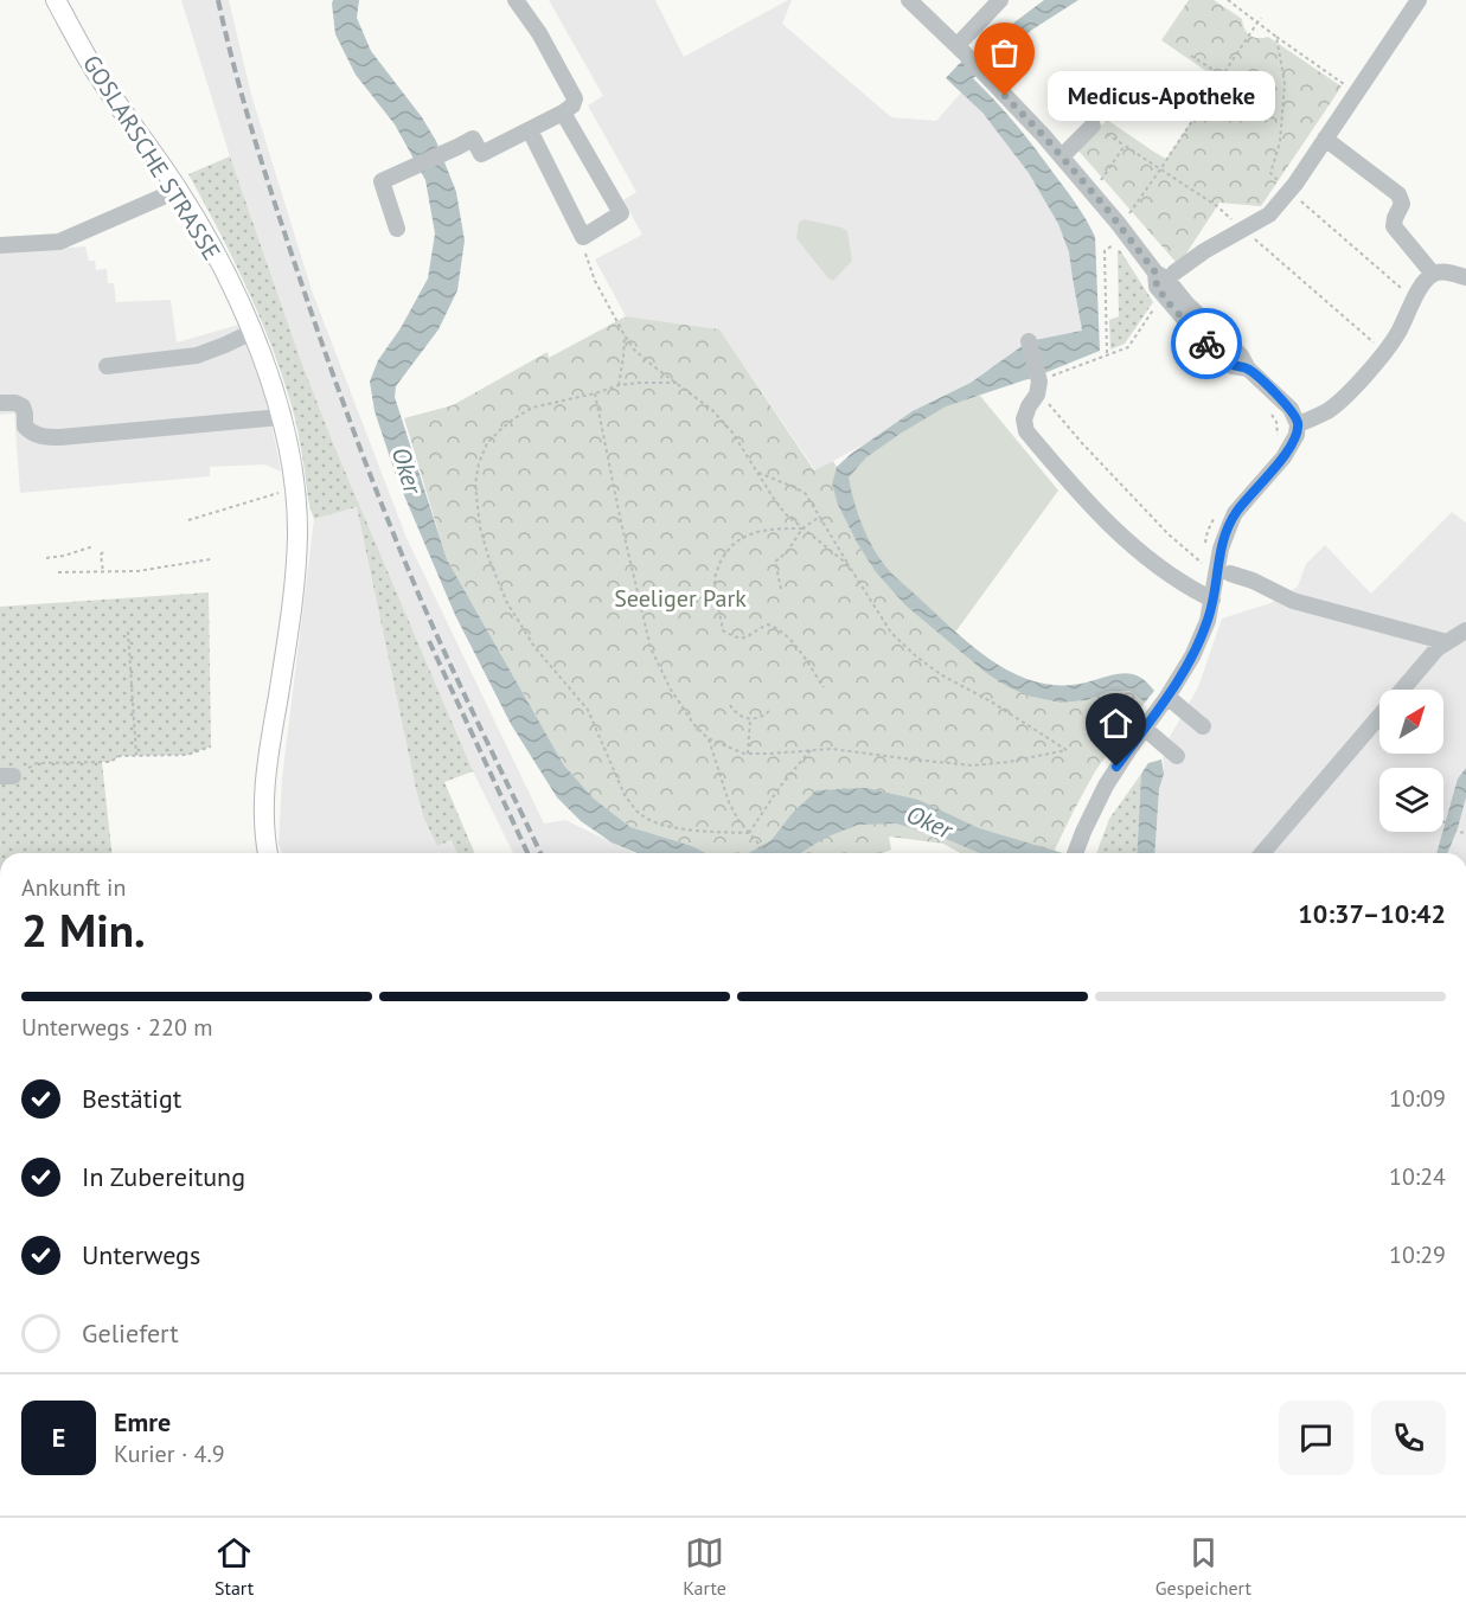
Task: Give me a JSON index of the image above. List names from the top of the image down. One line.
{"streets":{"main road":["GOSLARSCHE STRASSE"]},"water":["Oker"],"parks":["Seeliger Park"],"places":["Medicus-Apotheke"],"north":"top right","page":{"bubble":"Medicus-Apotheke","heading":["2 Min.","Ankunft in","10:37–10:42"],"panel":["Emre","Kurier · 4.9"],"bar":"Unterwegs · 220 m","list":[["Bestätigt","10:09"],["In Zubereitung","10:24"],["Unterwegs","10:29"],"Geliefert"],"round":"E","tabs":["Start","Karte","Gespeichert"]}}
